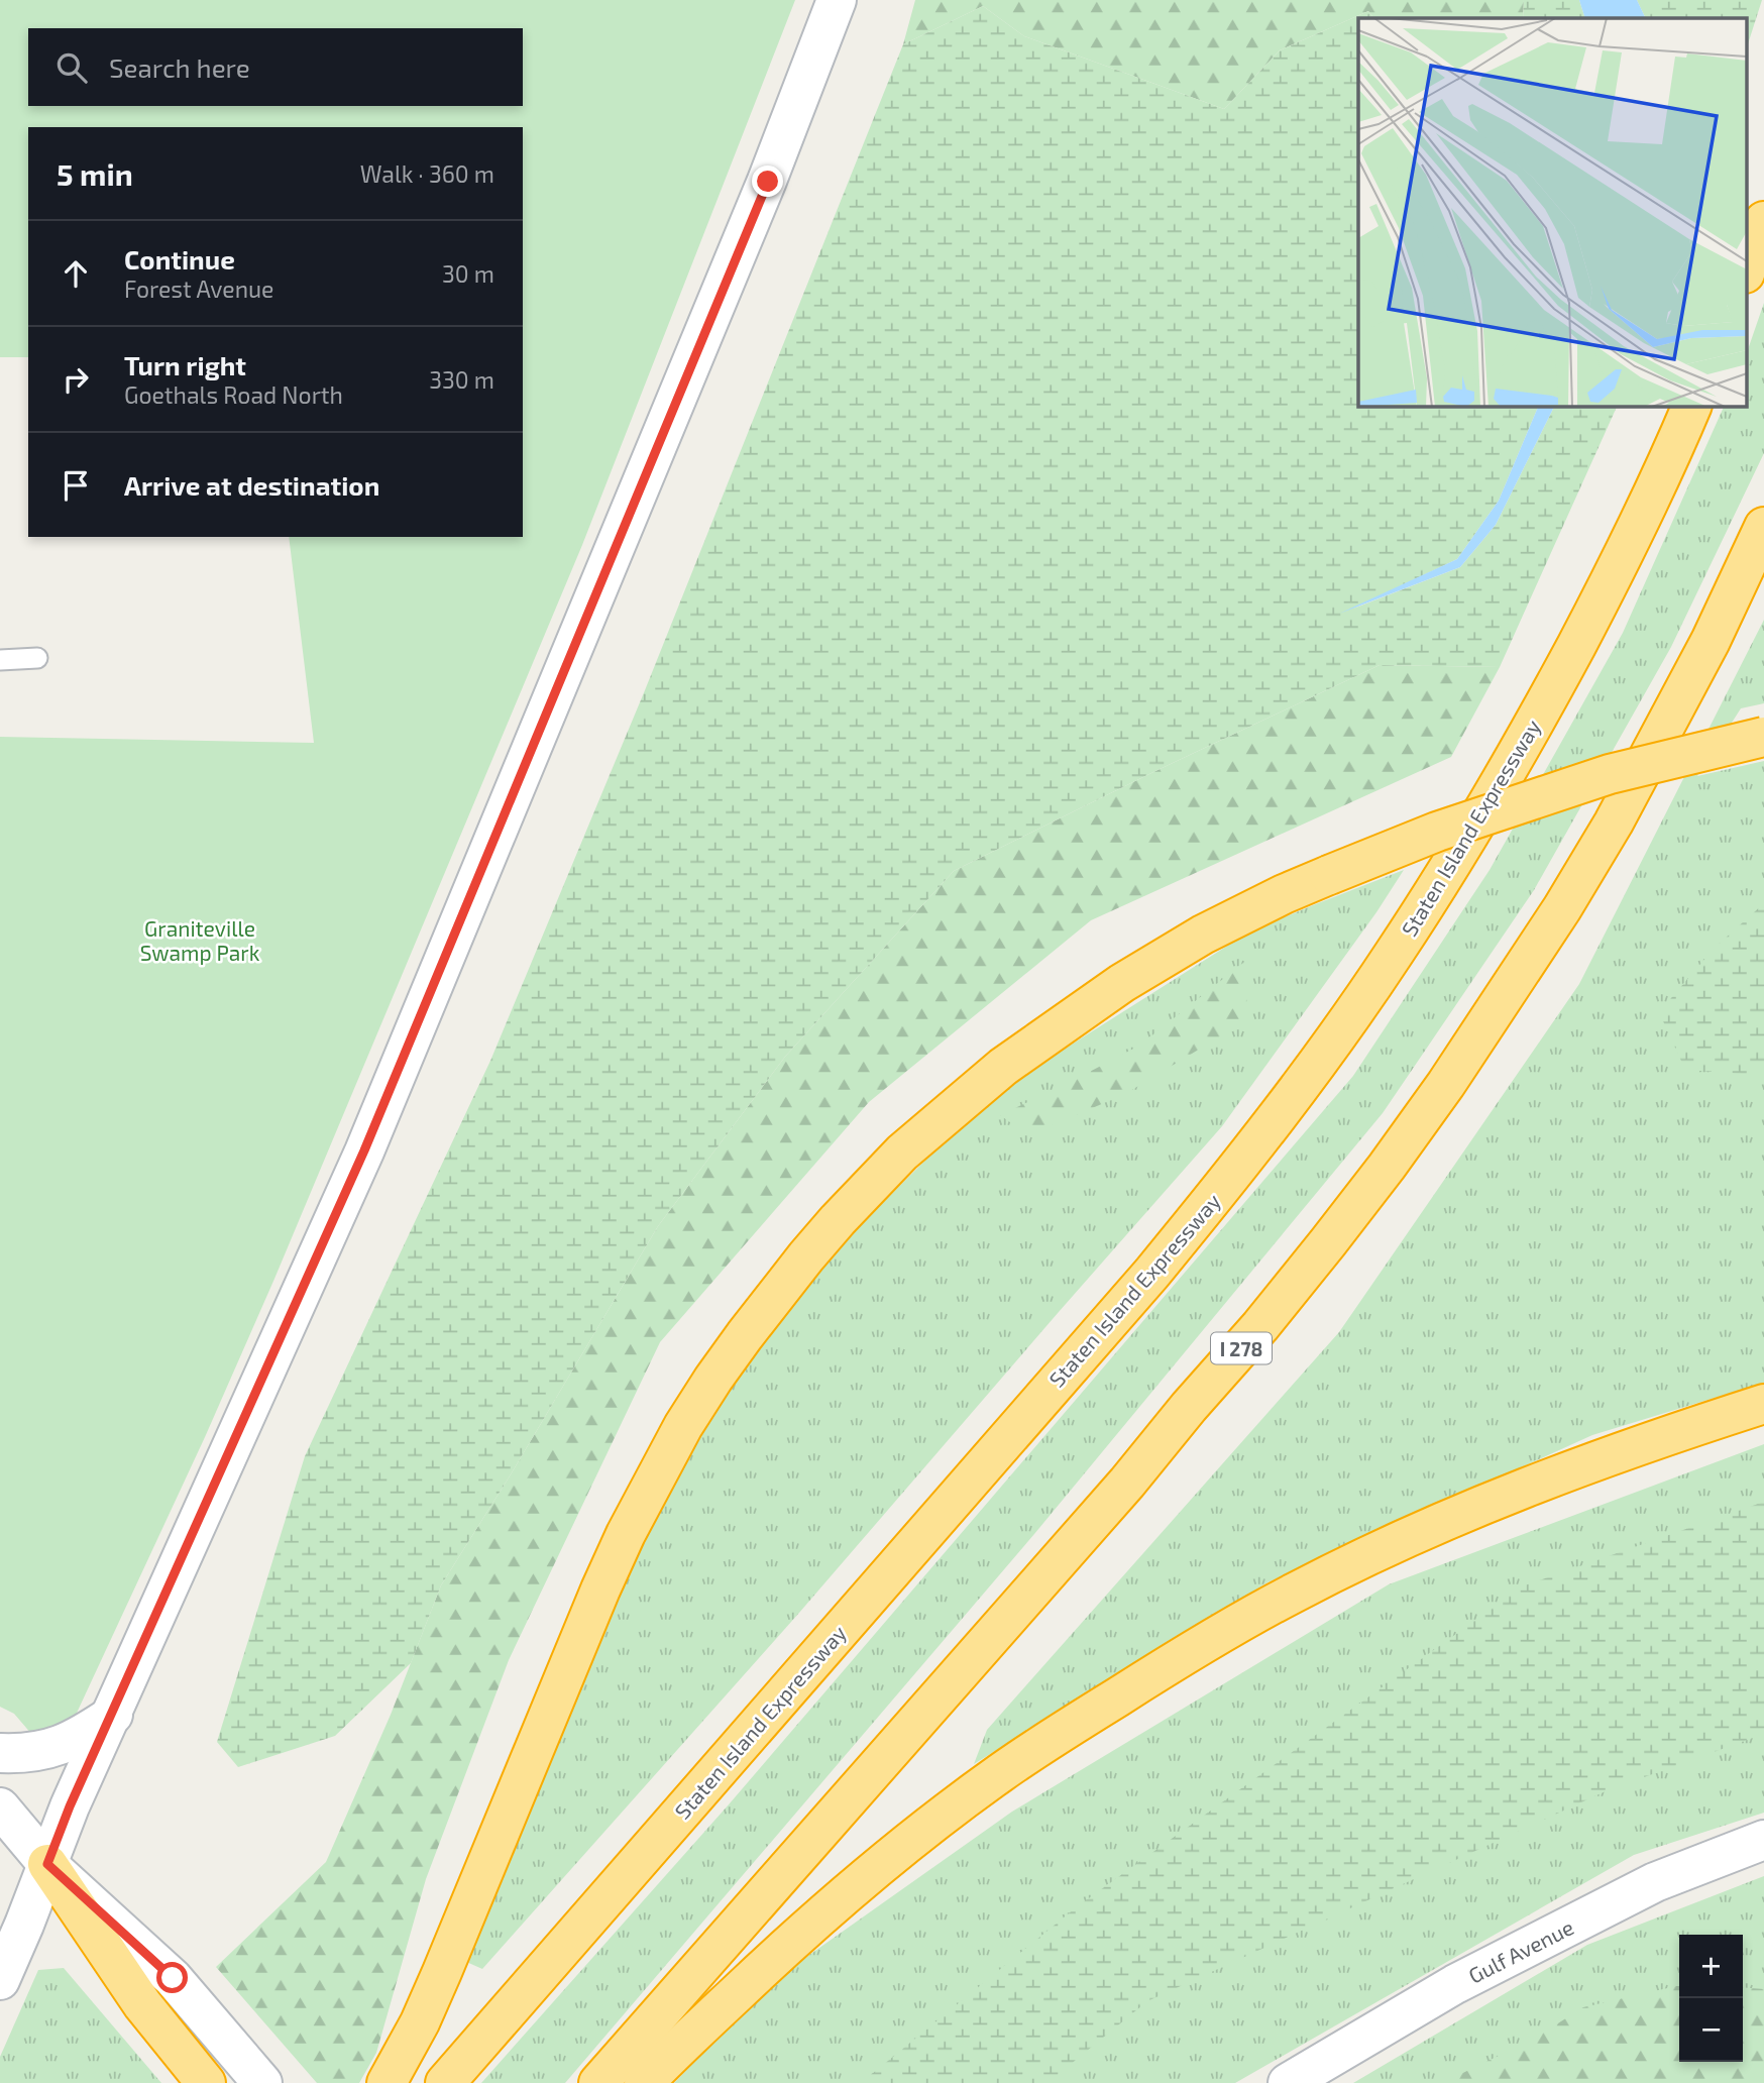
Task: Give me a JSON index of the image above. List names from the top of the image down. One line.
{"streets":{"highway":["Staten Island Expressway","I 278"],"main road":["Gulf Avenue"]},"parks":["Graniteville Swamp Park"],"page":{"search":"Search here","heading":["5 min","Walk · 360 m"],"list":[["Continue","Forest Avenue","30 m"],["Turn right","Goethals Road North","330 m"],"Arrive at destination"],"map_buttons":["+","−"]}}
